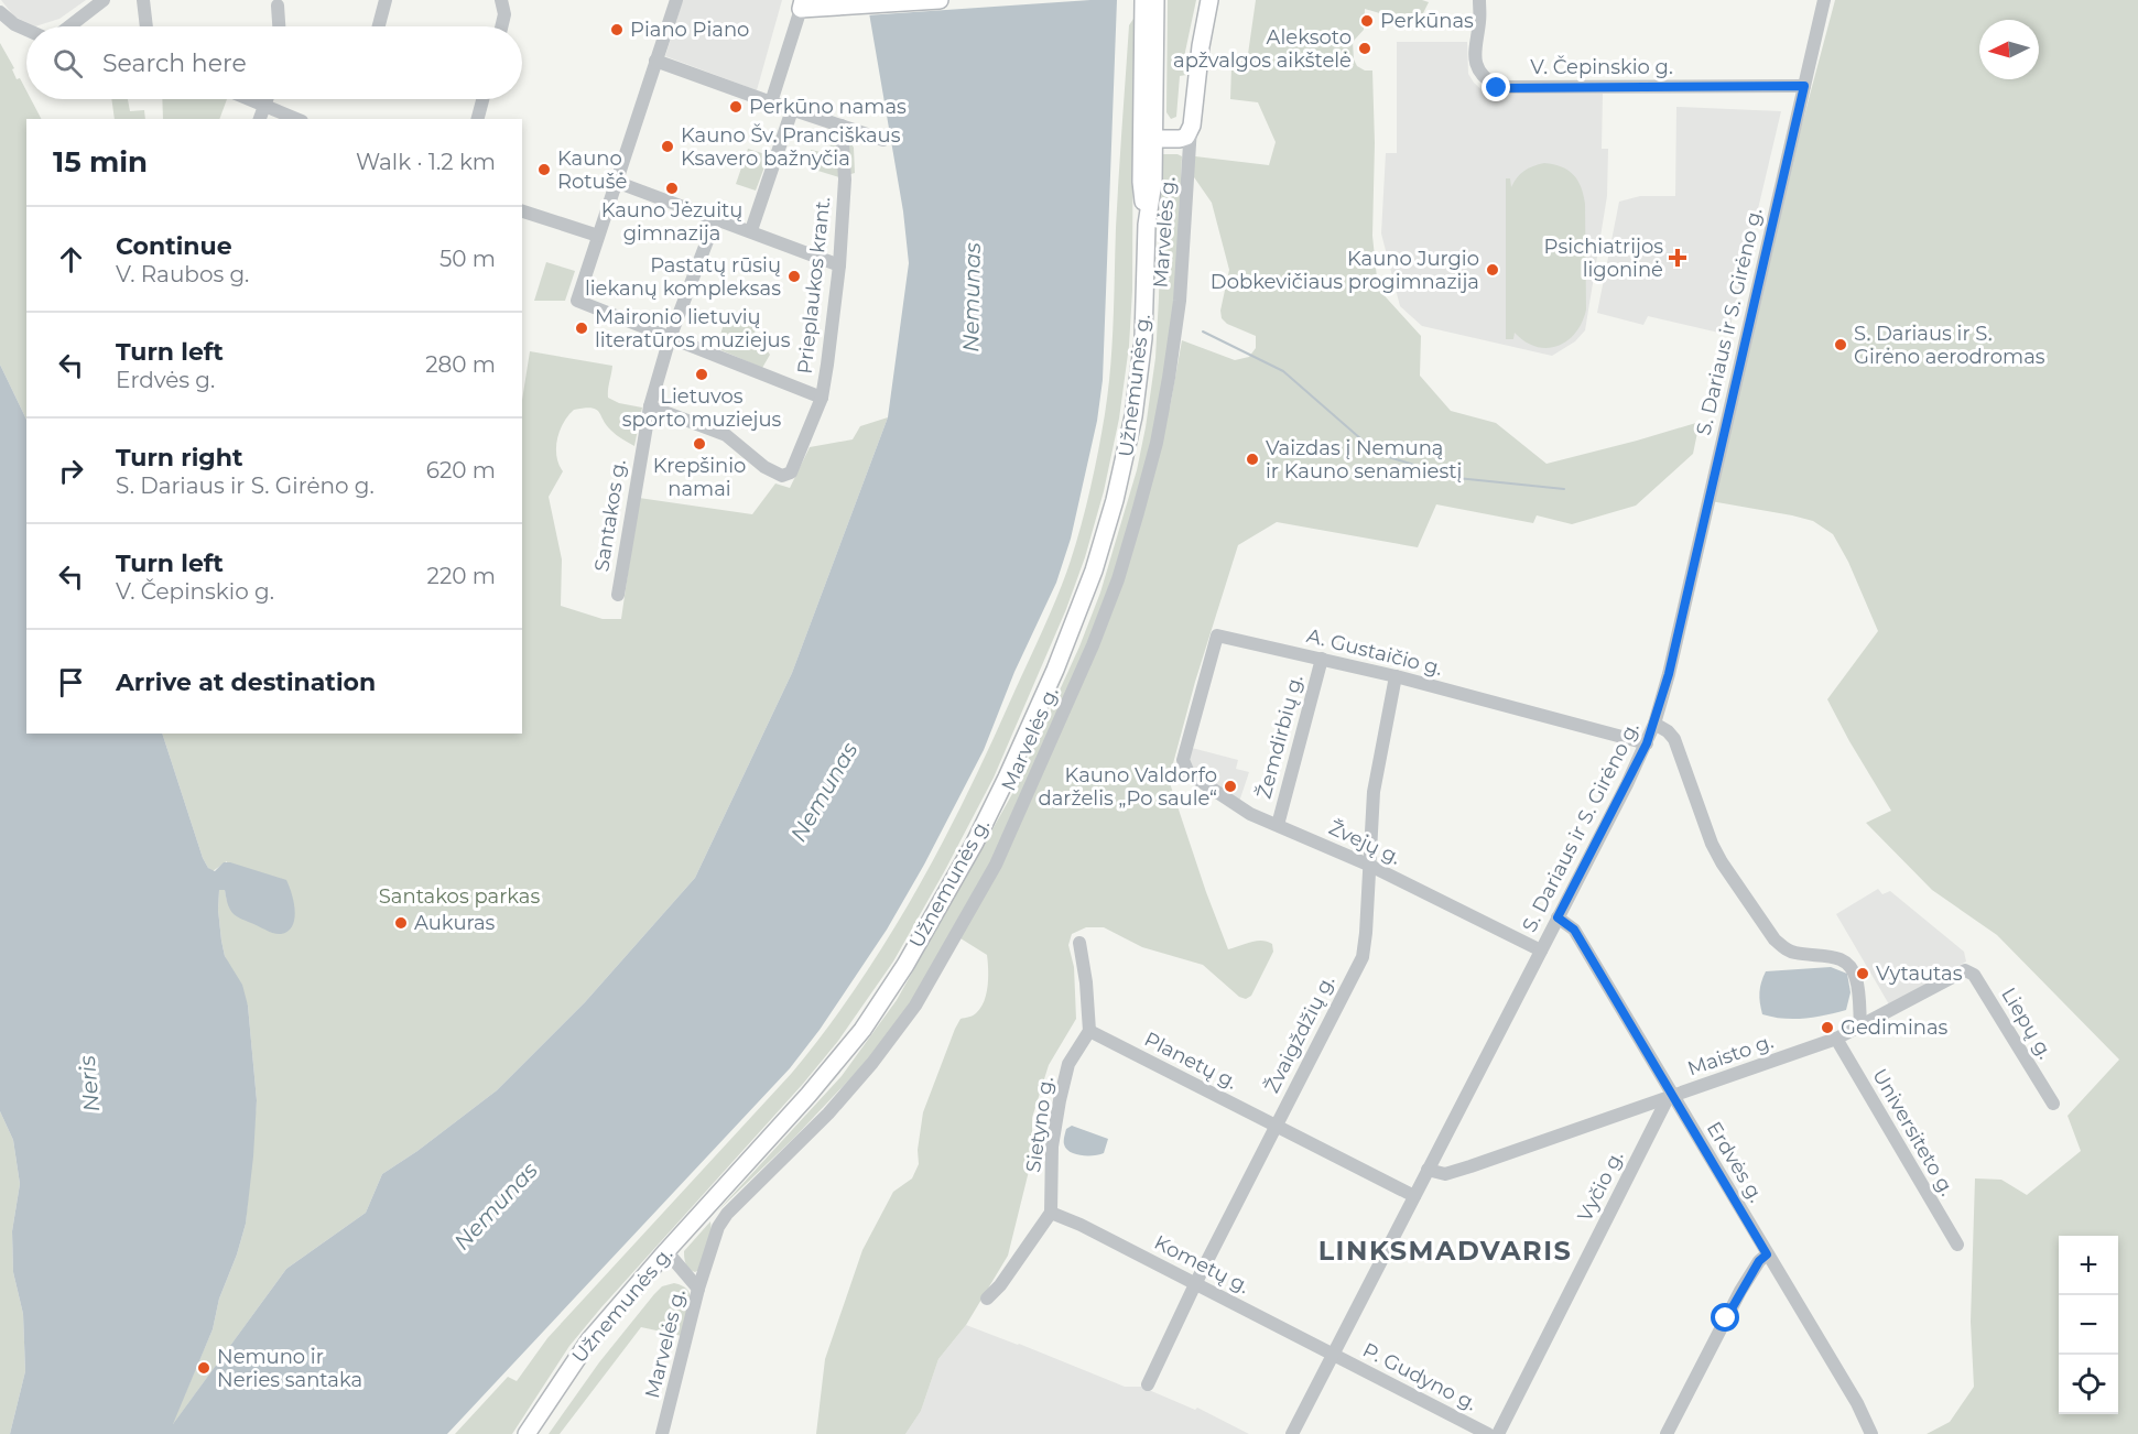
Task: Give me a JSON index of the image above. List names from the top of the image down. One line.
{"streets":{"main road":["Užnemunės g."],"street":["V. Čepinskio g.","Marvelės g.","Prieplaukos krant.","S. Dariaus ir S. Girėno g.","Santakos g.","A. Gustaičio g.","Žemdirbių g.","Žvejų g.","Liepų g.","Žvaigždžių g.","Maisto g.","Planetų g.","Sietyno g.","Universiteto g.","Erdvės g.","Vyčio g.","Kometų g.","P. Gudyno g."]},"crossings":[["V. Čepinskio g.","S. Dariaus ir S. Girėno g."],["Prieplaukos krant.","Santakos g."],["S. Dariaus ir S. Girėno g.","A. Gustaičio g."],["S. Dariaus ir S. Girėno g.","Žvejų g."],["S. Dariaus ir S. Girėno g.","Maisto g."],["S. Dariaus ir S. Girėno g.","Planetų g."],["S. Dariaus ir S. Girėno g.","Erdvės g."],["S. Dariaus ir S. Girėno g.","Kometų g."],["S. Dariaus ir S. Girėno g.","P. Gudyno g."],["A. Gustaičio g.","Žemdirbių g."],["A. Gustaičio g.","Žvejų g."],["A. Gustaičio g.","Žvaigždžių g."],["Žemdirbių g.","Žvejų g."],["Žvejų g.","Žvaigždžių g."],["Liepų g.","Maisto g."],["Žvaigždžių g.","Planetų g."],["Žvaigždžių g.","Kometų g."],["Maisto g.","Universiteto g."],["Maisto g.","Erdvės g."],["Maisto g.","Vyčio g."],["Planetų g.","Sietyno g."],["Sietyno g.","Kometų g."],["Erdvės g.","Vyčio g."],["Kometų g.","P. Gudyno g."]],"districts":["LINKSMADVARIS"],"water":["Nemunas","Neris"],"parks":["Santakos parkas"],"places":{"other":["Perkūnas","Piano Piano","Aleksoto apžvalgos aikštelė","Perkūno namas","Kauno Šv. Pranciškaus Ksavero bažnyčia","Kauno Rotušė","Kauno Jėzuitų gimnazija","Kauno Jurgio Dobkevičiaus progimnazija","Pastatų rūsių liekanų kompleksas","Maironio lietuvių literatūros muziejus","S. Dariaus ir S. Girėno aerodromas","Lietuvos sporto muziejus","Krepšinio namai","Vaizdas į Nemuną ir Kauno senamiestį","Kauno Valdorfo darželis „Po saule“","Aukuras","Vytautas","Gediminas","Nemuno ir Neries santaka"],"health":["Psichiatrijos ligoninė"]},"north":"left","page":{"search":"Search here","heading":["15 min","Walk · 1.2 km"],"list":[["Continue","V. Raubos g.","50 m"],["Turn left","Erdvės g.","280 m"],["Turn right","S. Dariaus ir S. Girėno g.","620 m"],["Turn left","V. Čepinskio g.","220 m"],"Arrive at destination"],"map_buttons":["+","−"]}}
